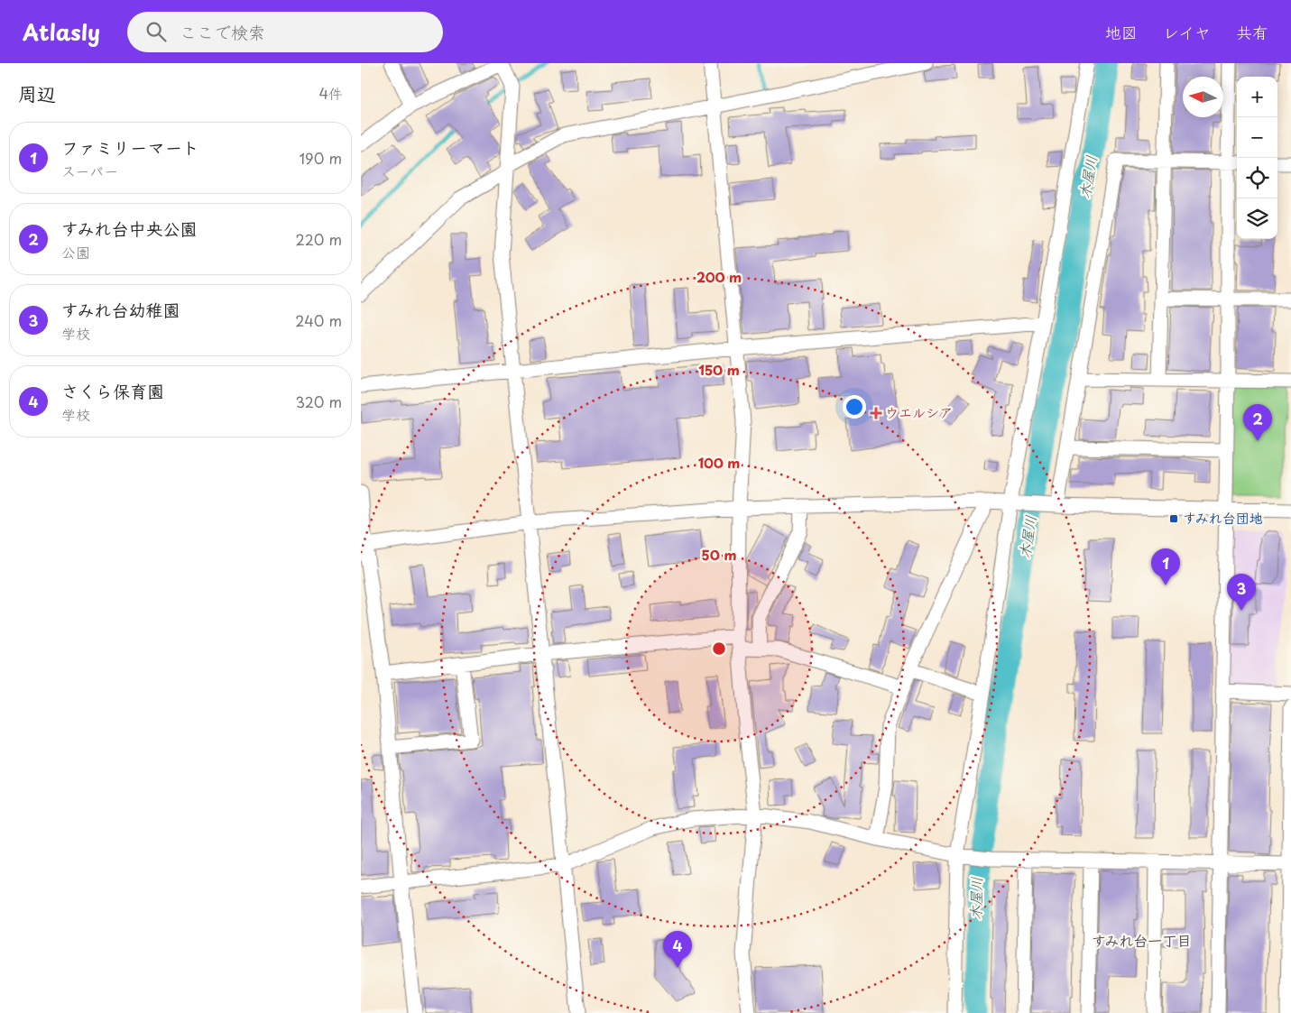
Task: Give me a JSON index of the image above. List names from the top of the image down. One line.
{"districts":["すみれ台一丁目"],"water":["木屋川"],"places":{"health":["ウエルシア"],"transit":["すみれ台団地"]},"north":"left","page":{"header":"Atlasly","search":"ここで検索","nav":["地図","レイヤ","共有"],"heading":["周辺","4件"],"map_buttons":["+","−"],"list":[{"mark":"1","name":"ファミリーマート","note":"スーパー","value":"190 m"},{"mark":"2","name":"すみれ台中央公園","note":"公園","value":"220 m"},{"mark":"3","name":"すみれ台幼稚園","note":"学校","value":"240 m"},{"mark":"4","name":"さくら保育園","note":"学校","value":"320 m"}],"pins":["2","1","3","4"]},"rings":["200 m","150 m","100 m","50 m"]}
